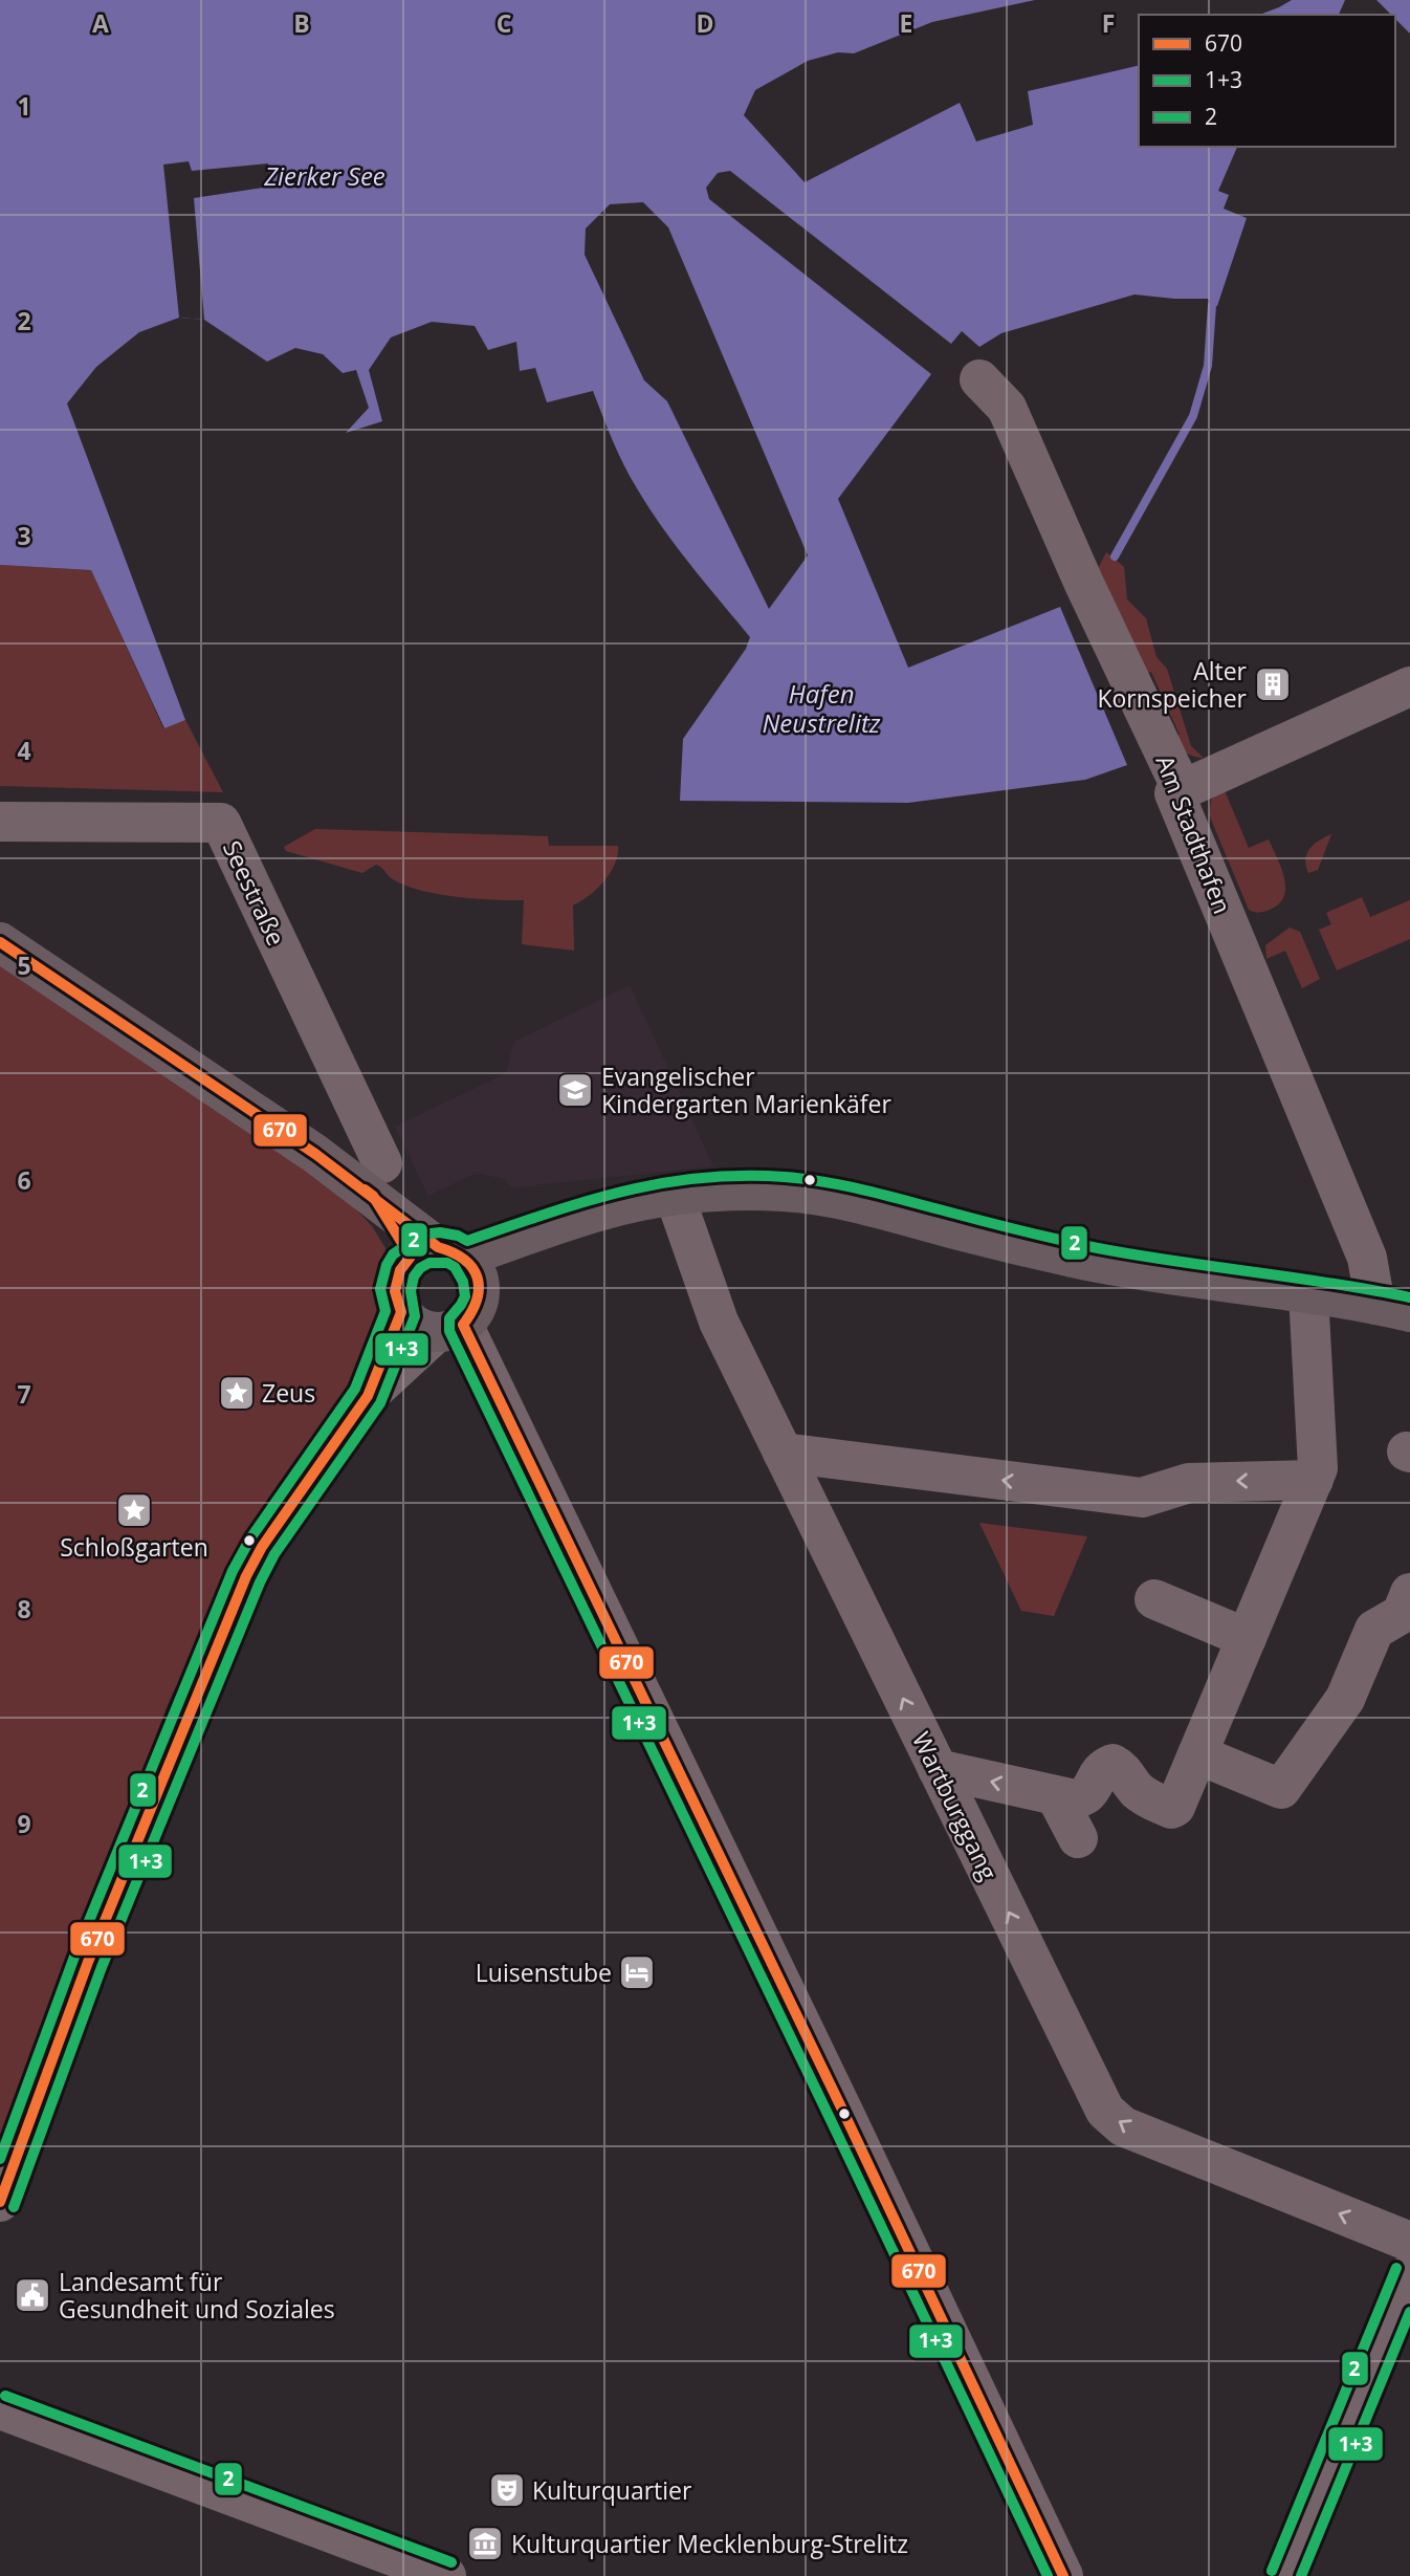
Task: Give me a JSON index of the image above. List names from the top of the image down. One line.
{"streets":{"street":["Am Stadthafen","Seestraße","Wartburggang"]},"water":["Zierker See","Hafen Neustrelitz"],"places":{"building":["Alter Kornspeicher"],"school or university":["Evangelischer Kindergarten Marienkäfer"],"place":["Zeus","Schloßgarten"],"hotel":["Luisenstube"],"public building":["Landesamt für Gesundheit und Soziales"],"theatre":["Kulturquartier"],"museum":["Kulturquartier Mecklenburg-Strelitz"]},"lines":["transit line 670","transit line 2","transit line 1+3"],"legend":["670","1+3","2"],"grid":{"columns":["A","B","C","D","E","F"],"rows":["1","2","3","4","5","6","7","8","9"]}}
